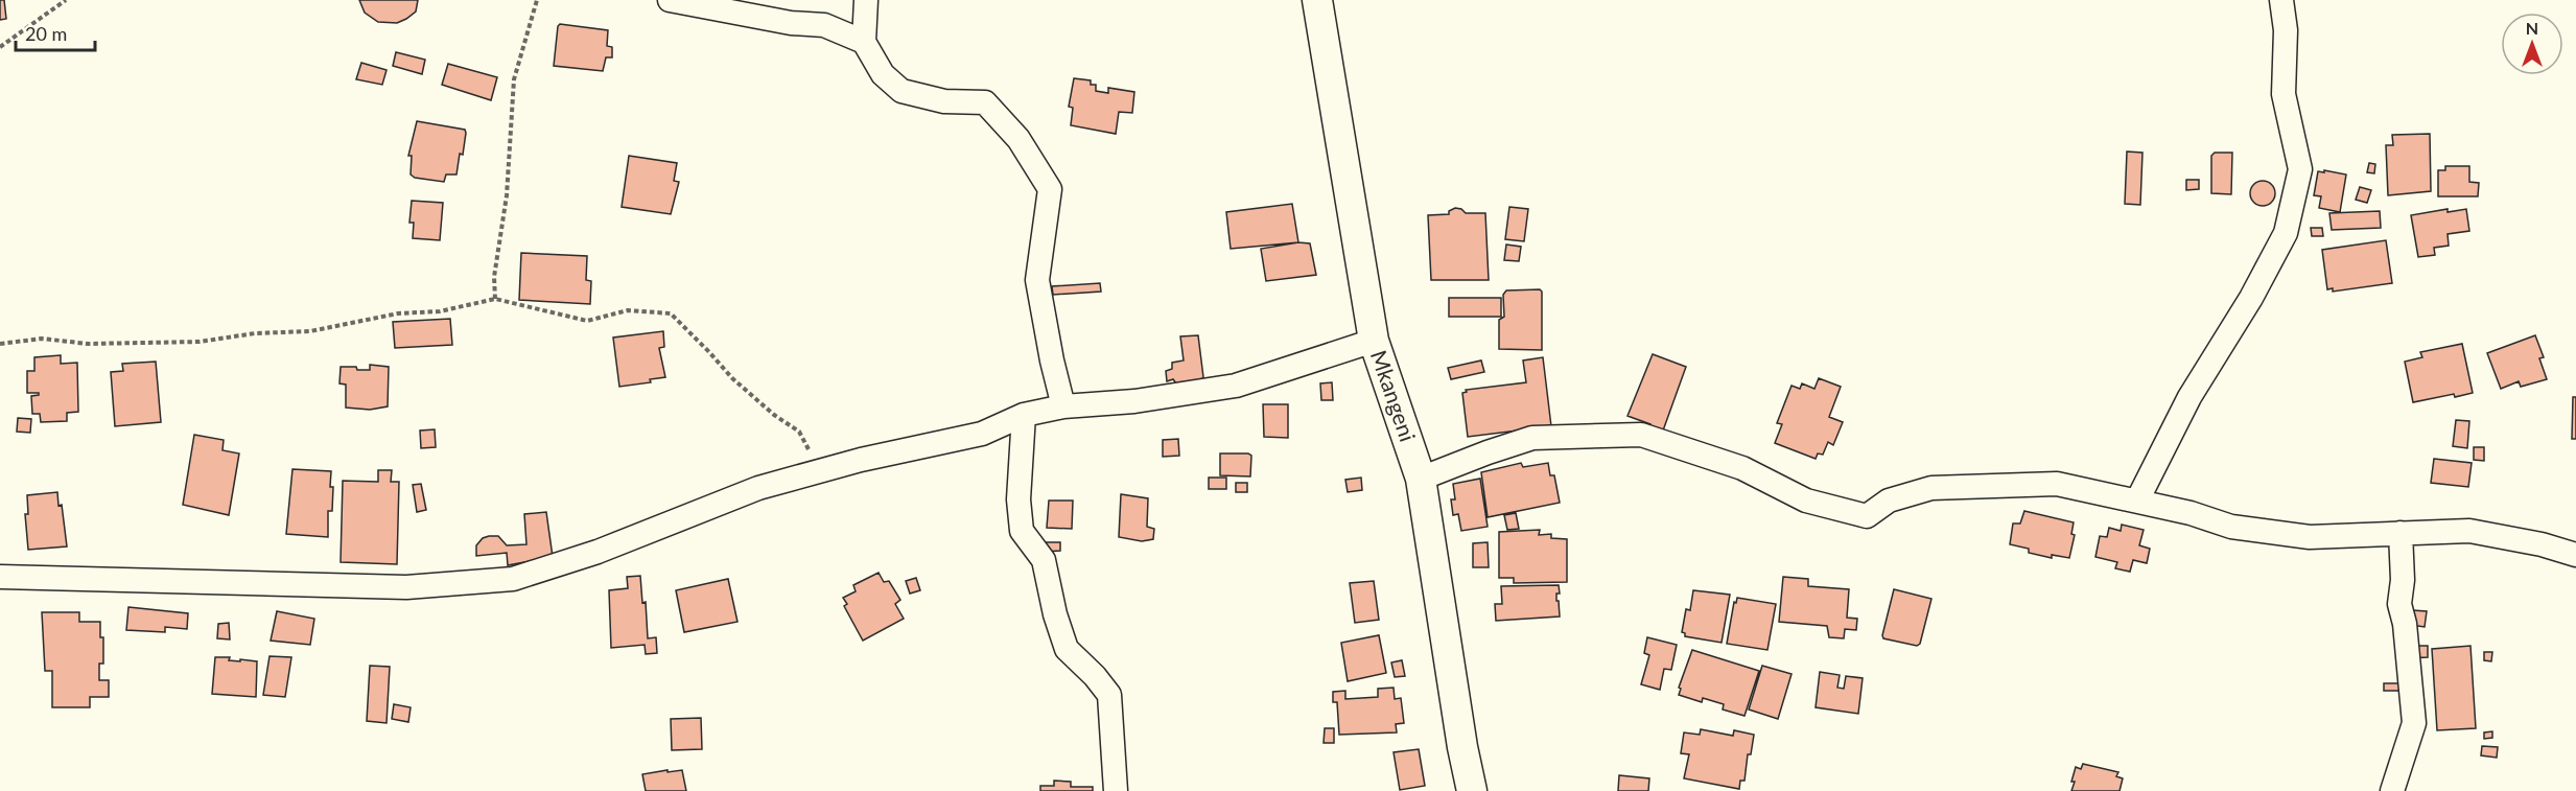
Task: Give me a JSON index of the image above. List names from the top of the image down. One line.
{"streets":{"street":["Mkangeni"]},"scale_bar":"20 m","north":"top"}
